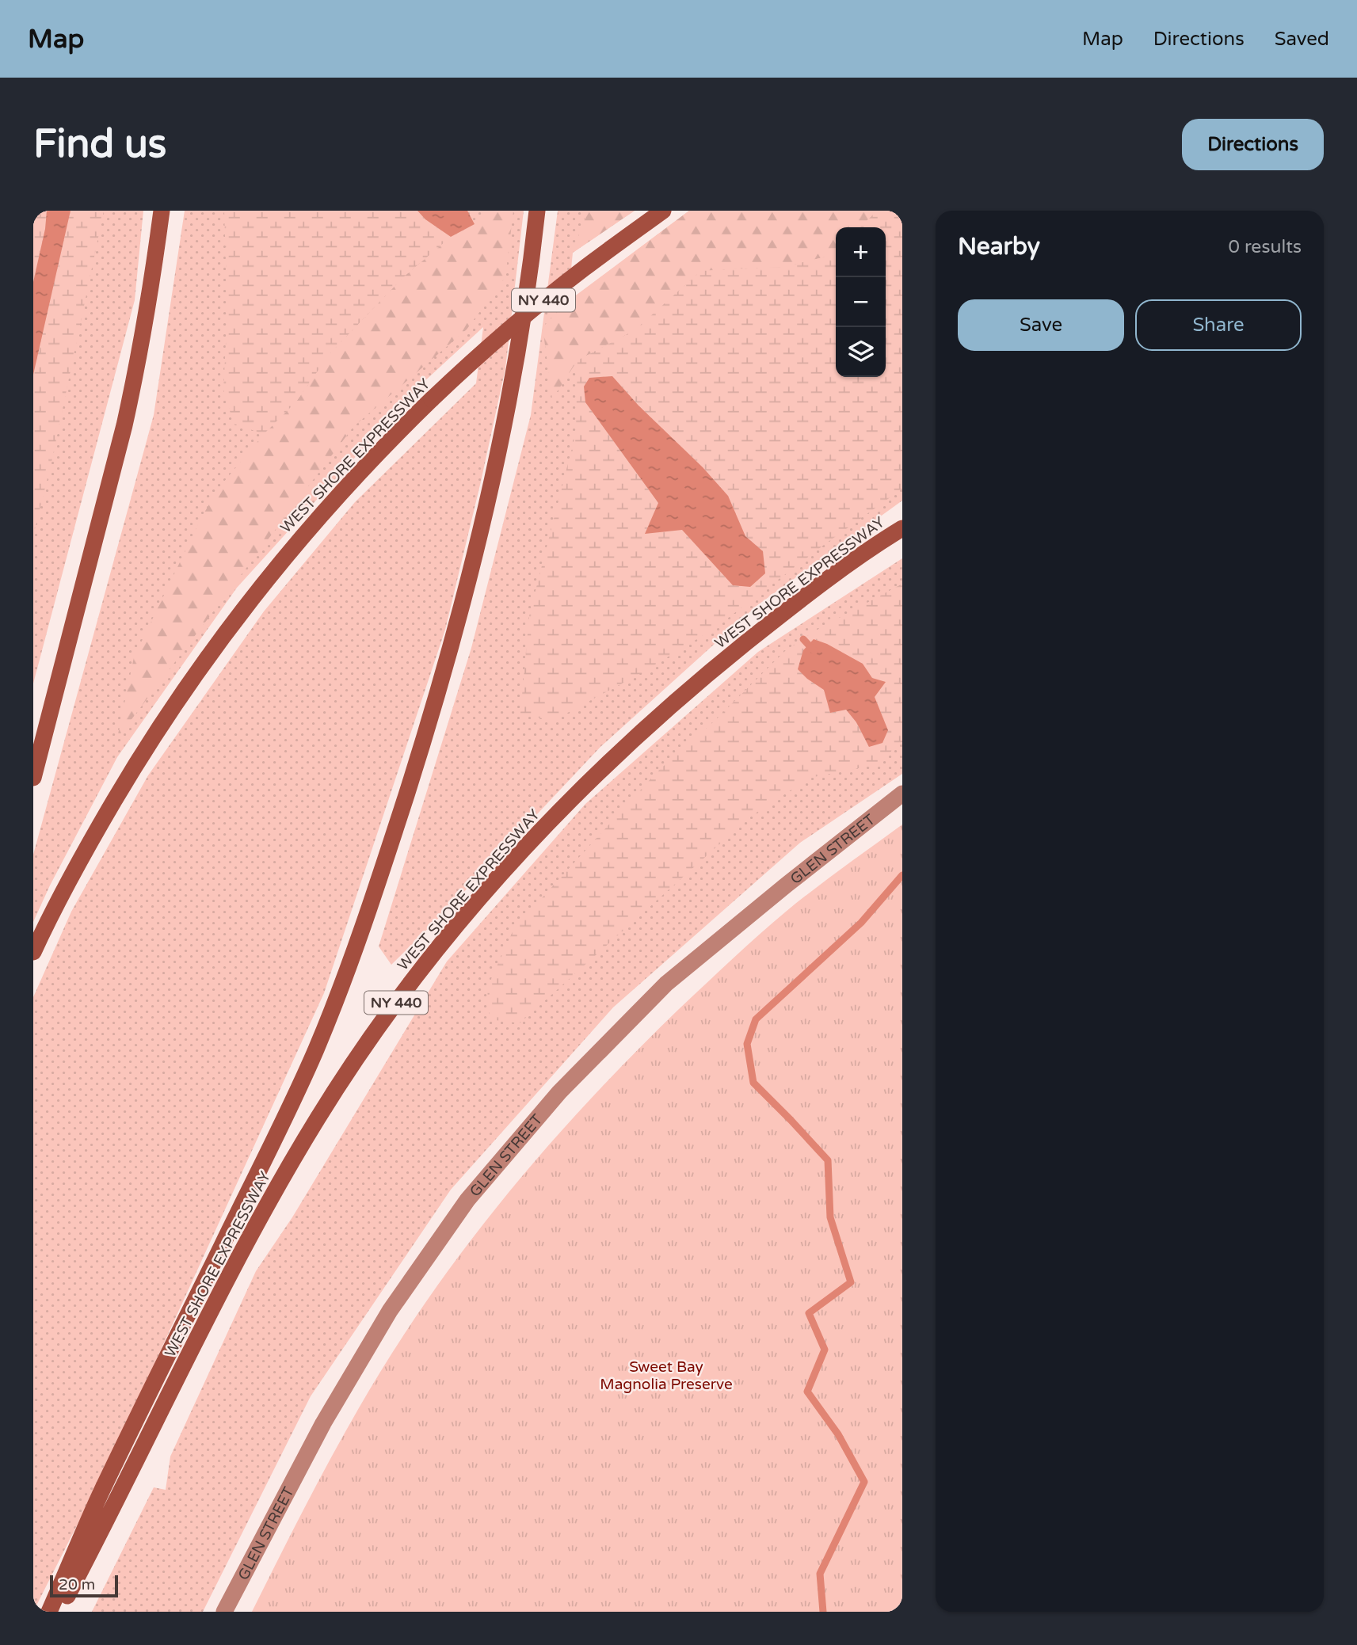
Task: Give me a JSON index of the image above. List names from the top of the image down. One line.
{"streets":{"highway":["NY 440","WEST SHORE EXPRESSWAY"],"street":["GLEN STREET"]},"parks":["Sweet Bay Magnolia Preserve"],"scale_bar":"20 m","page":{"header":"Map","nav":["Map","Directions","Saved"],"buttons":["Directions",["Save","Share"]],"title":"Find us","heading":["Nearby","0 results"],"map_buttons":["+","−"],"scale":"20 m"}}
